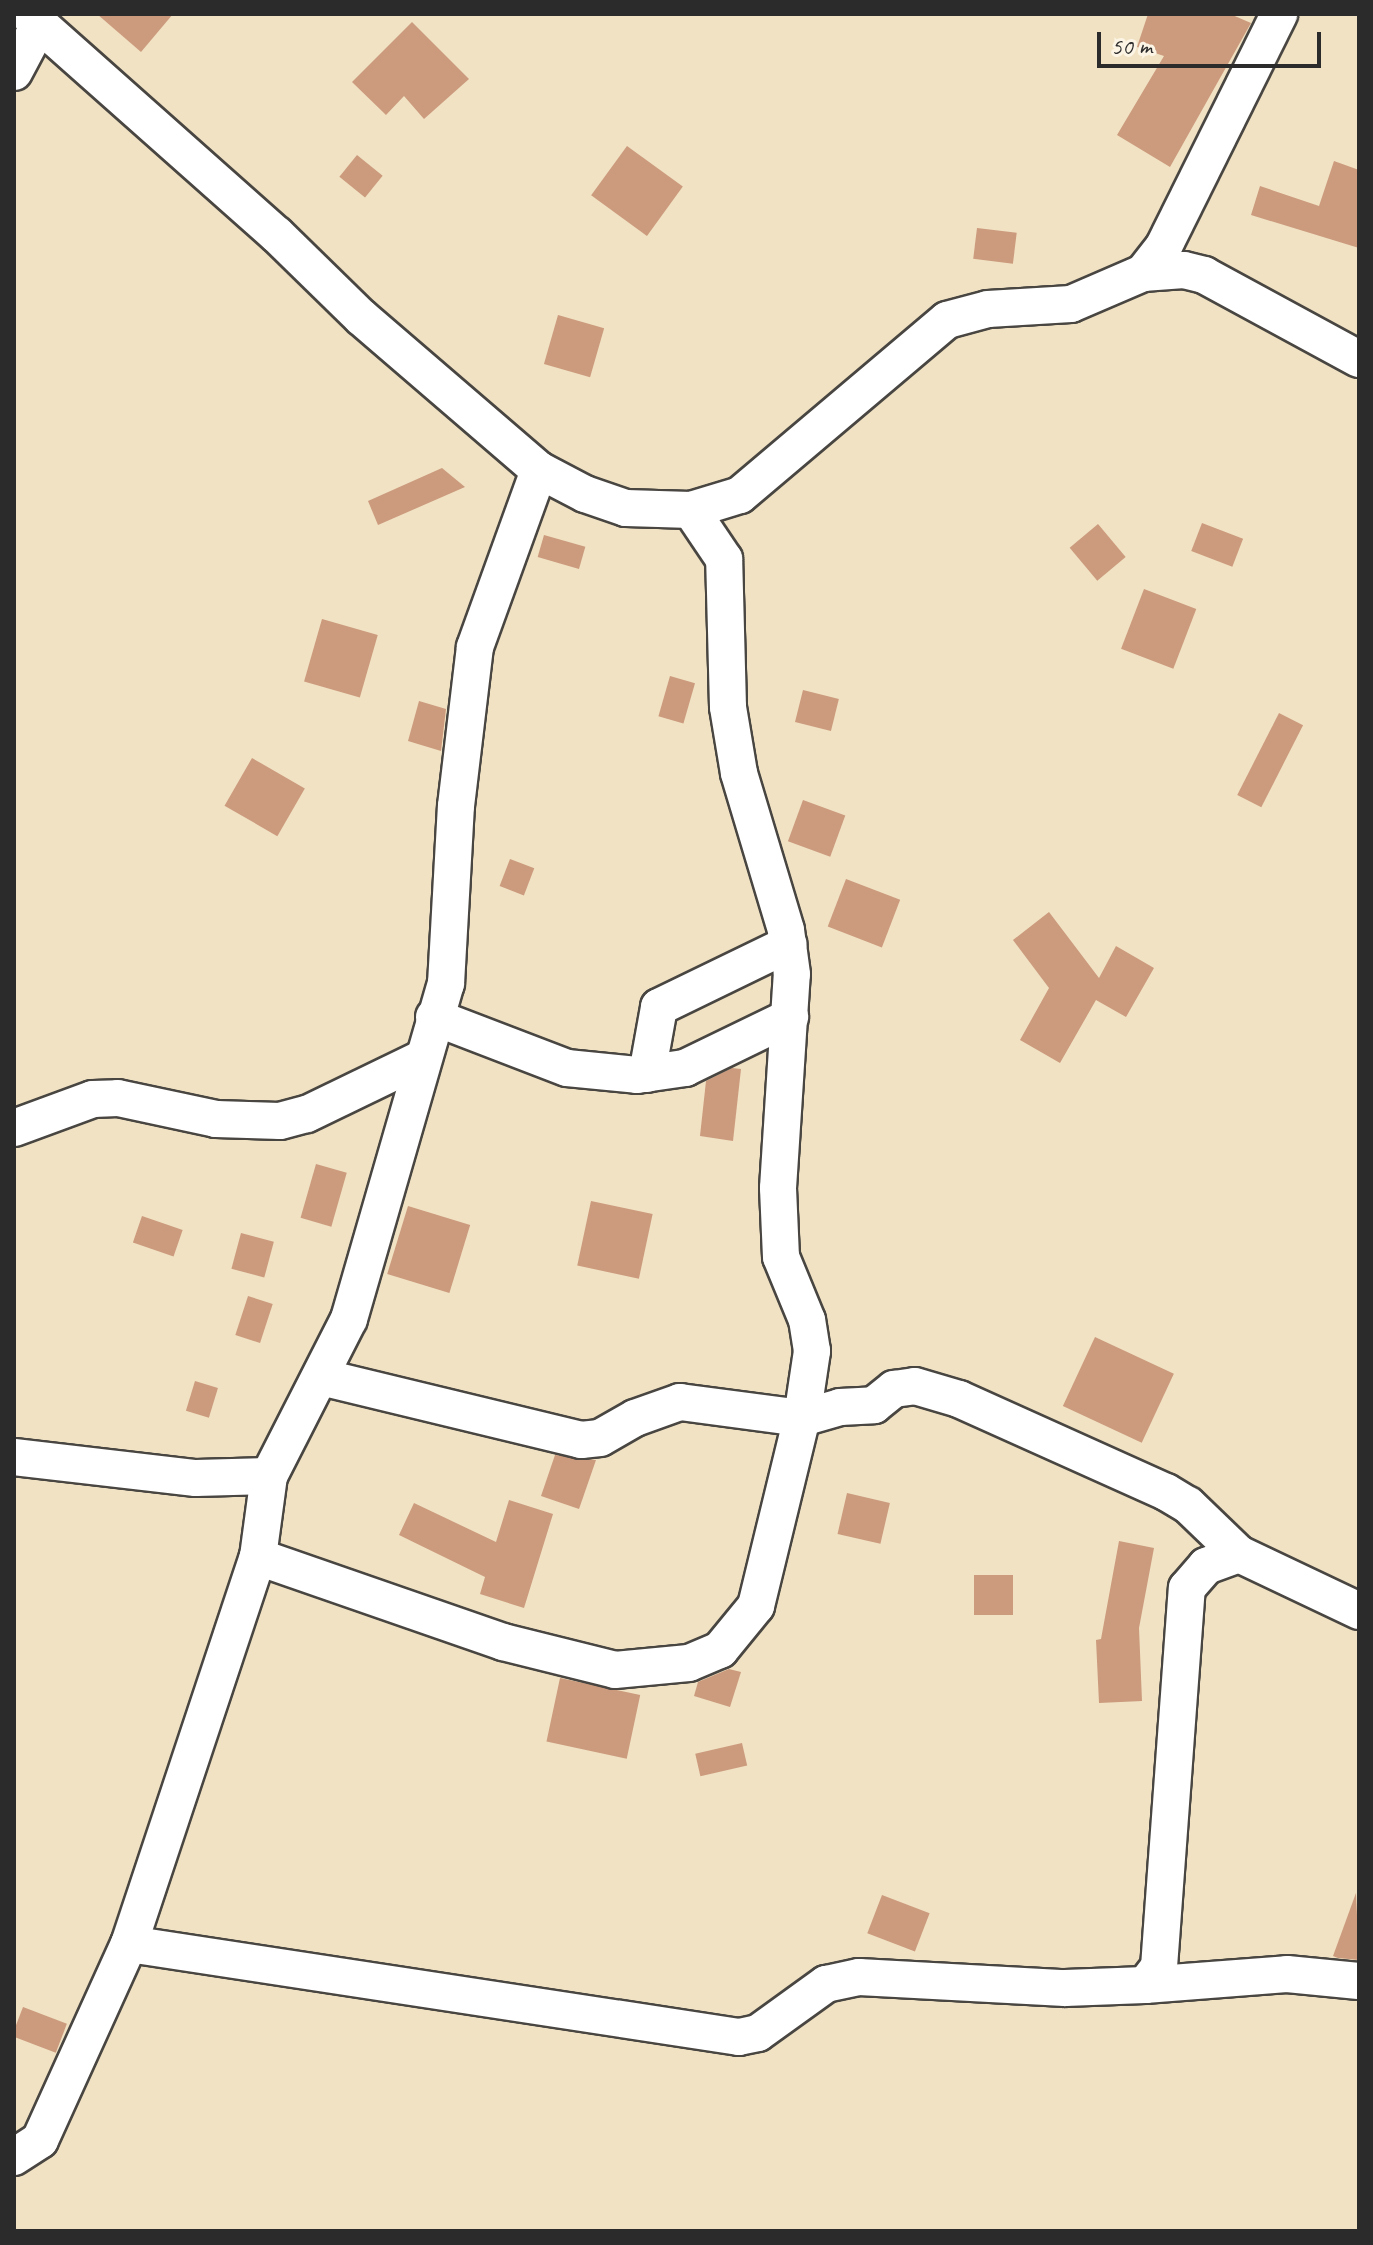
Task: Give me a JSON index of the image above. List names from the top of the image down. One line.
{"scale_bar":"50 m"}
